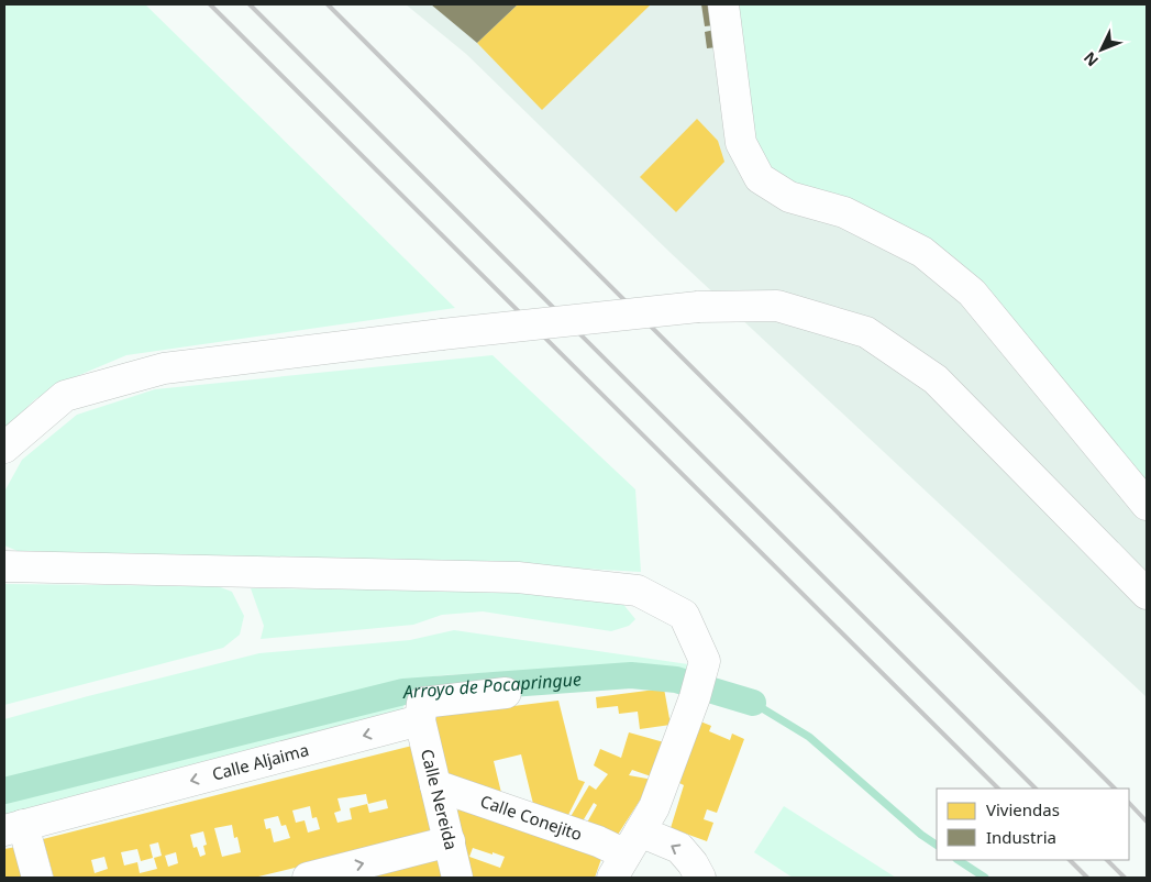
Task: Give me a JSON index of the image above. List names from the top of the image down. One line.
{"streets":{"street":["Calle Aljaima","Calle Nereida","Calle Conejito"]},"crossings":[["Calle Aljaima","Calle Nereida"],["Calle Nereida","Calle Conejito"]],"water":["Arroyo de Pocapringue"],"legend":["Viviendas","Industria"],"north":"bottom left"}
